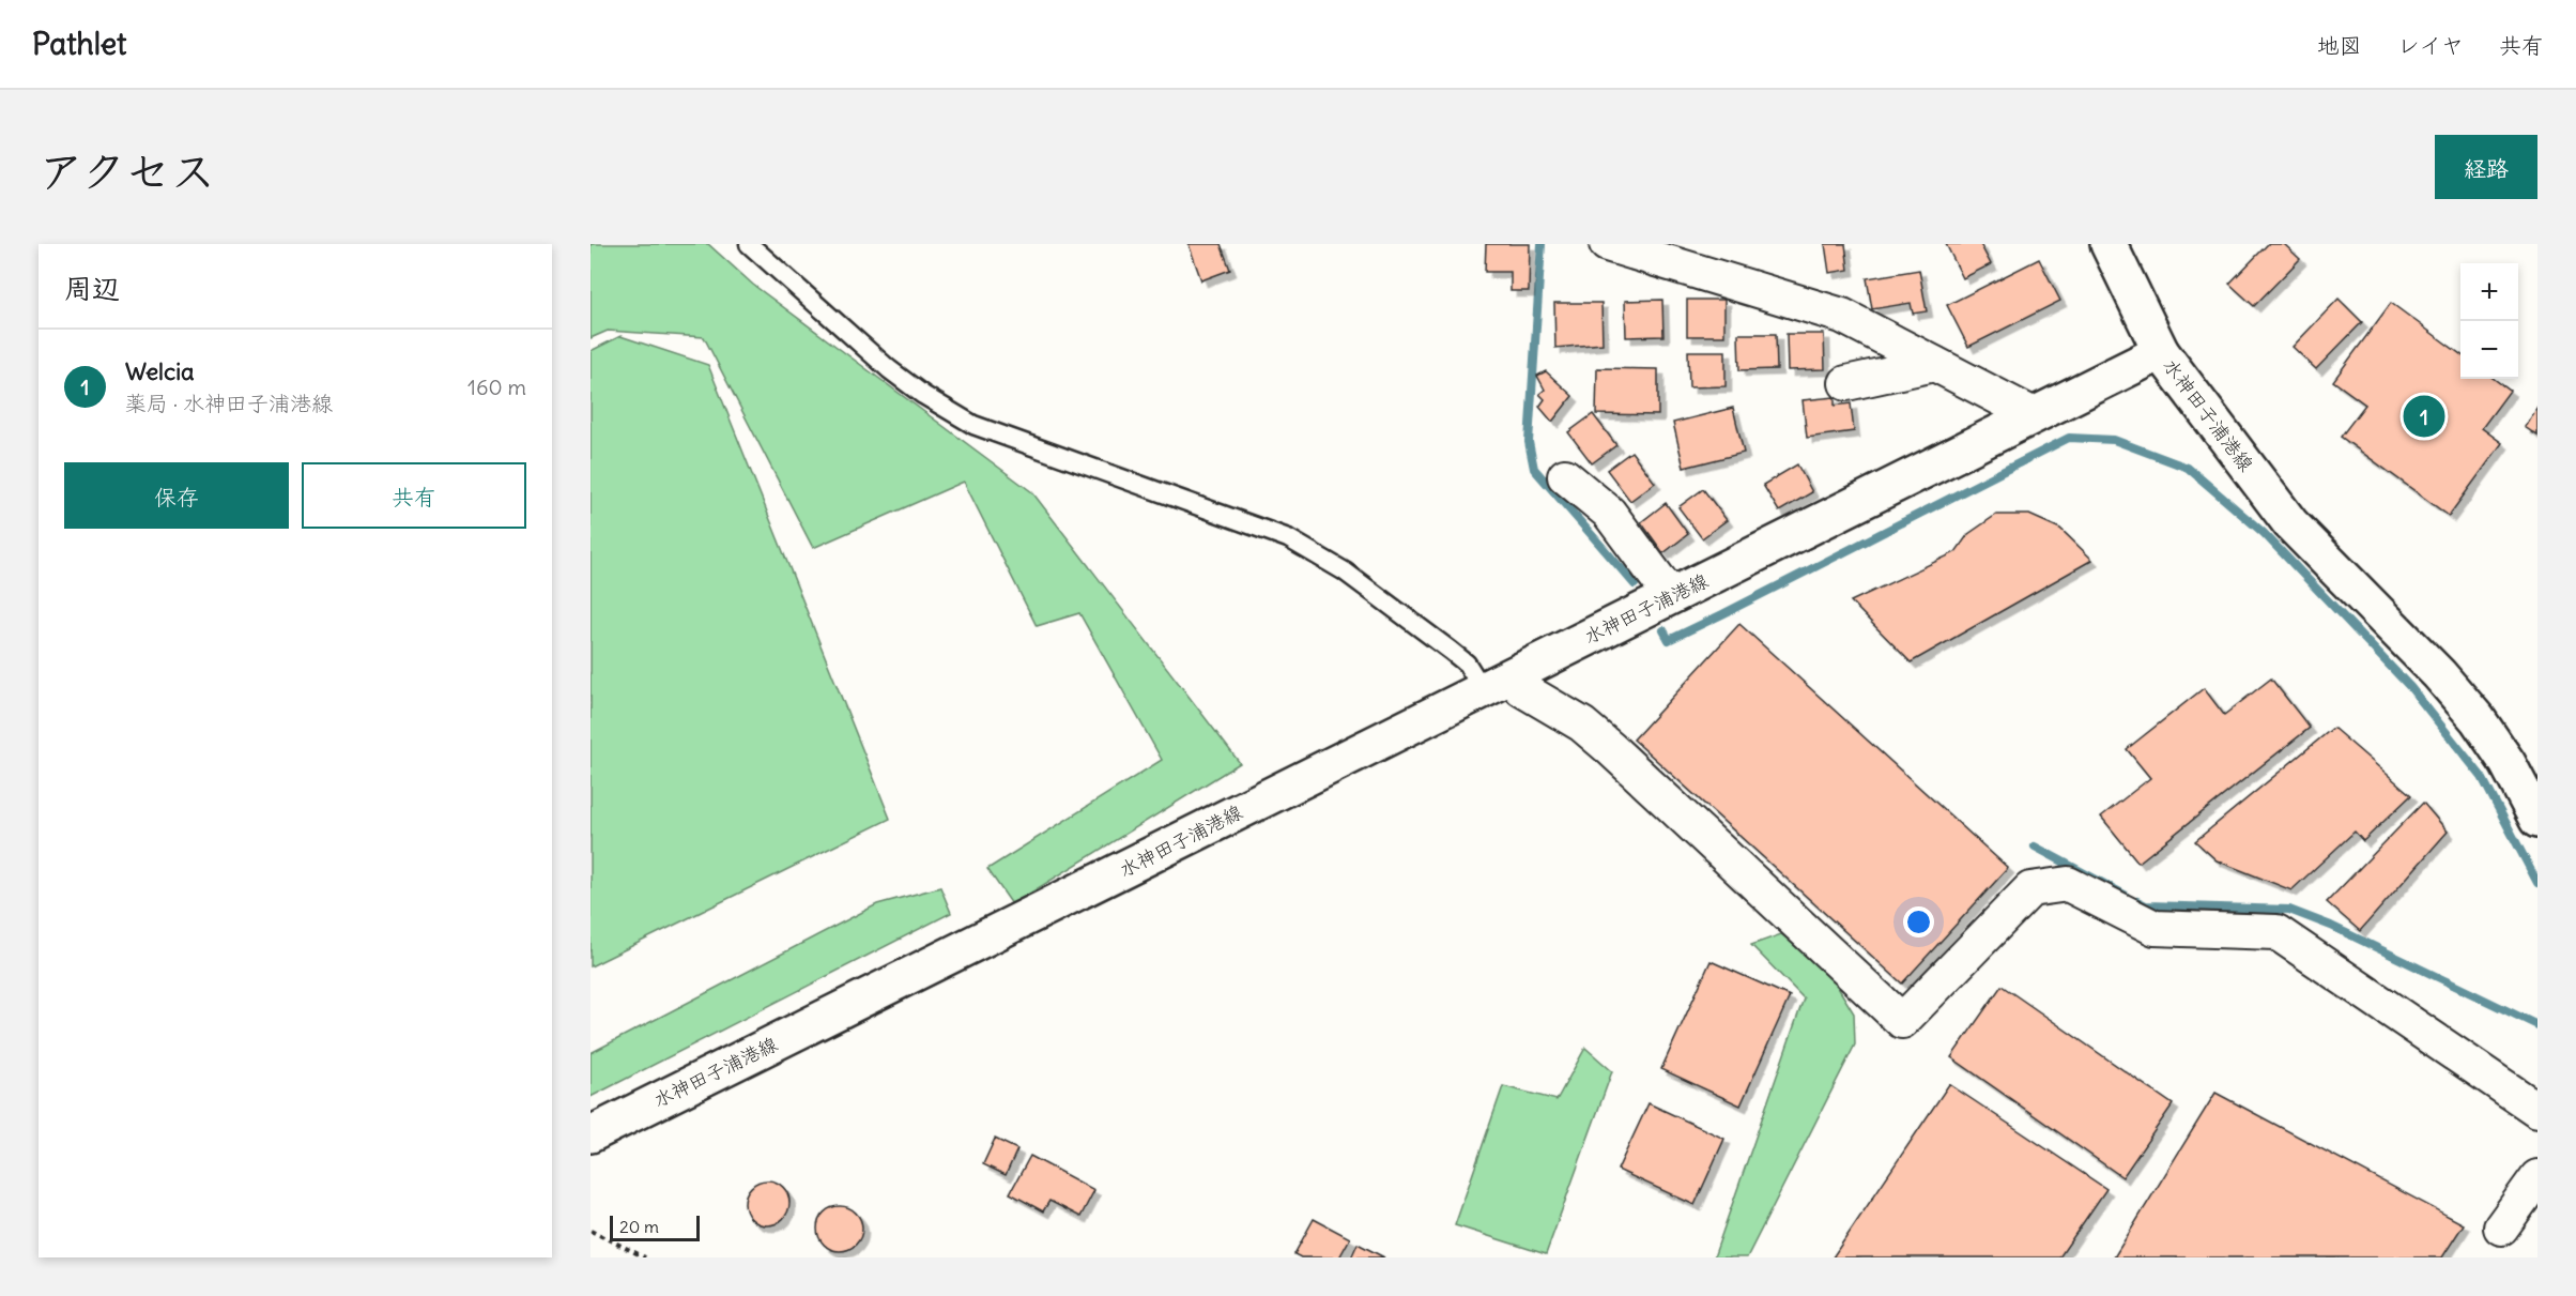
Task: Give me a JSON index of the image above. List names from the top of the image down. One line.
{"streets":{"main road":["水神田子浦港線"]},"scale_bar":"20 m","page":{"header":"Pathlet","nav":["地図","レイヤ","共有"],"title":"アクセス","buttons":["経路",["保存","共有"]],"heading":"周辺","map_buttons":["+","−"],"list":[{"mark":"1","name":"Welcia","note":"薬局 · 水神田子浦港線","value":"160 m"}],"pins":"1","scale":"20 m"}}
